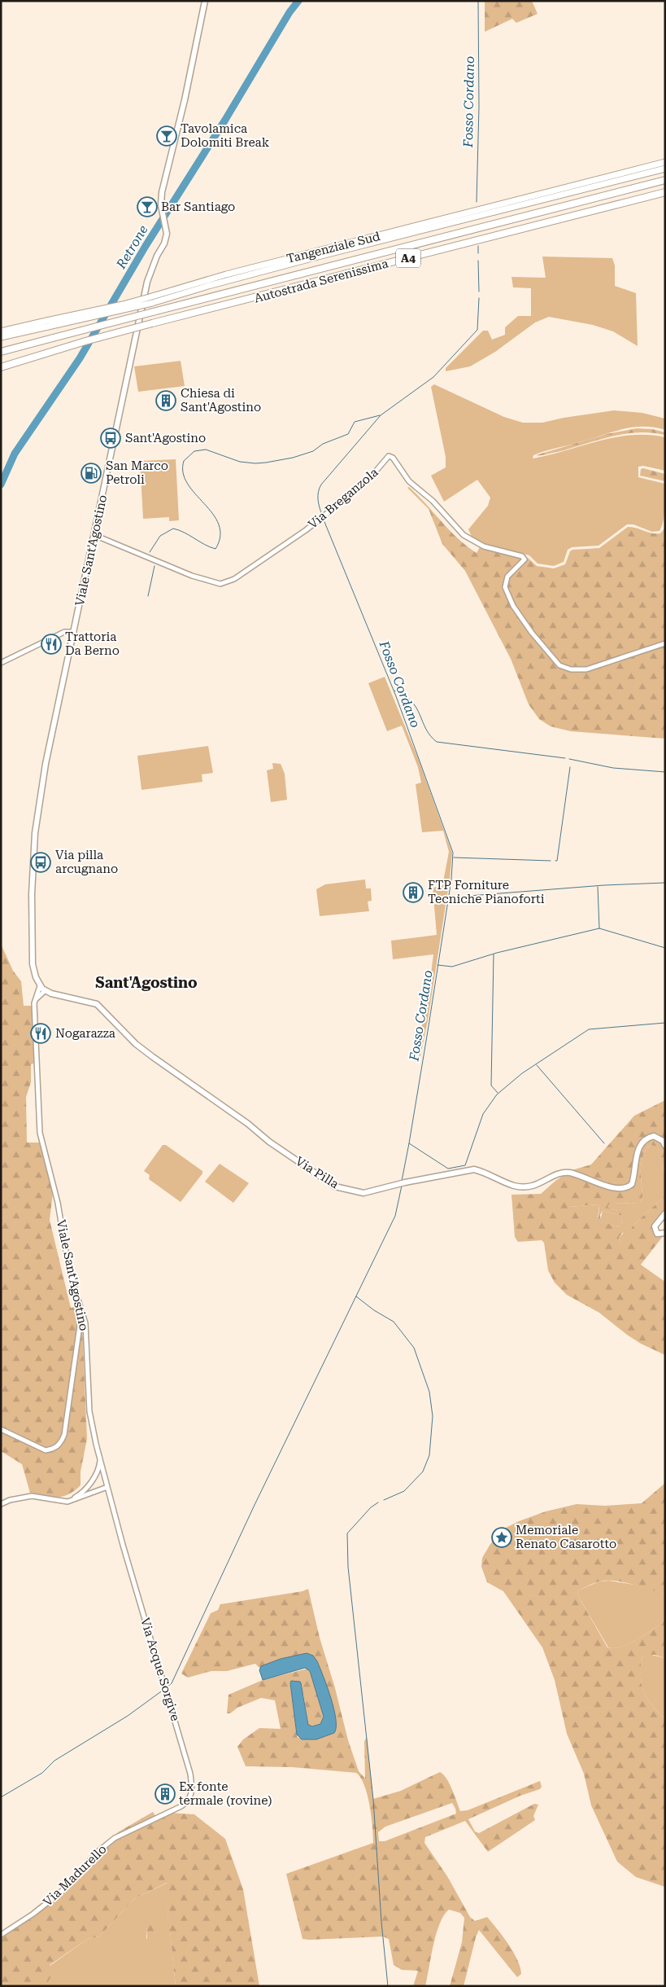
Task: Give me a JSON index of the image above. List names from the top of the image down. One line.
{"streets":{"highway":["Tangenziale Sud","A4","Autostrada Serenissima"],"main road":["Viale Sant'Agostino","Via Pilla"],"street":["Via Breganzola","Via Acque Sorgive","Via Madurello"]},"crossings":[["Via Breganzola","Viale Sant'Agostino"],["Viale Sant'Agostino","Via Acque Sorgive"],["Via Acque Sorgive","Via Madurello"]],"districts":["Sant'Agostino"],"water":["Fosso Cordano","Retrone"],"places":{"bar":["Tavolamica Dolomiti Break","Bar Santiago"],"building":["Chiesa di Sant'Agostino","FTP Forniture Tecniche Pianoforti","Ex fonte termale (rovine)"],"bus stop":["Sant'Agostino","Via pilla arcugnano"],"fuel station":["San Marco Petroli"],"restaurant":["Trattoria Da Berno","Nogarazza"],"place":["Memoriale Renato Casarotto"]}}
